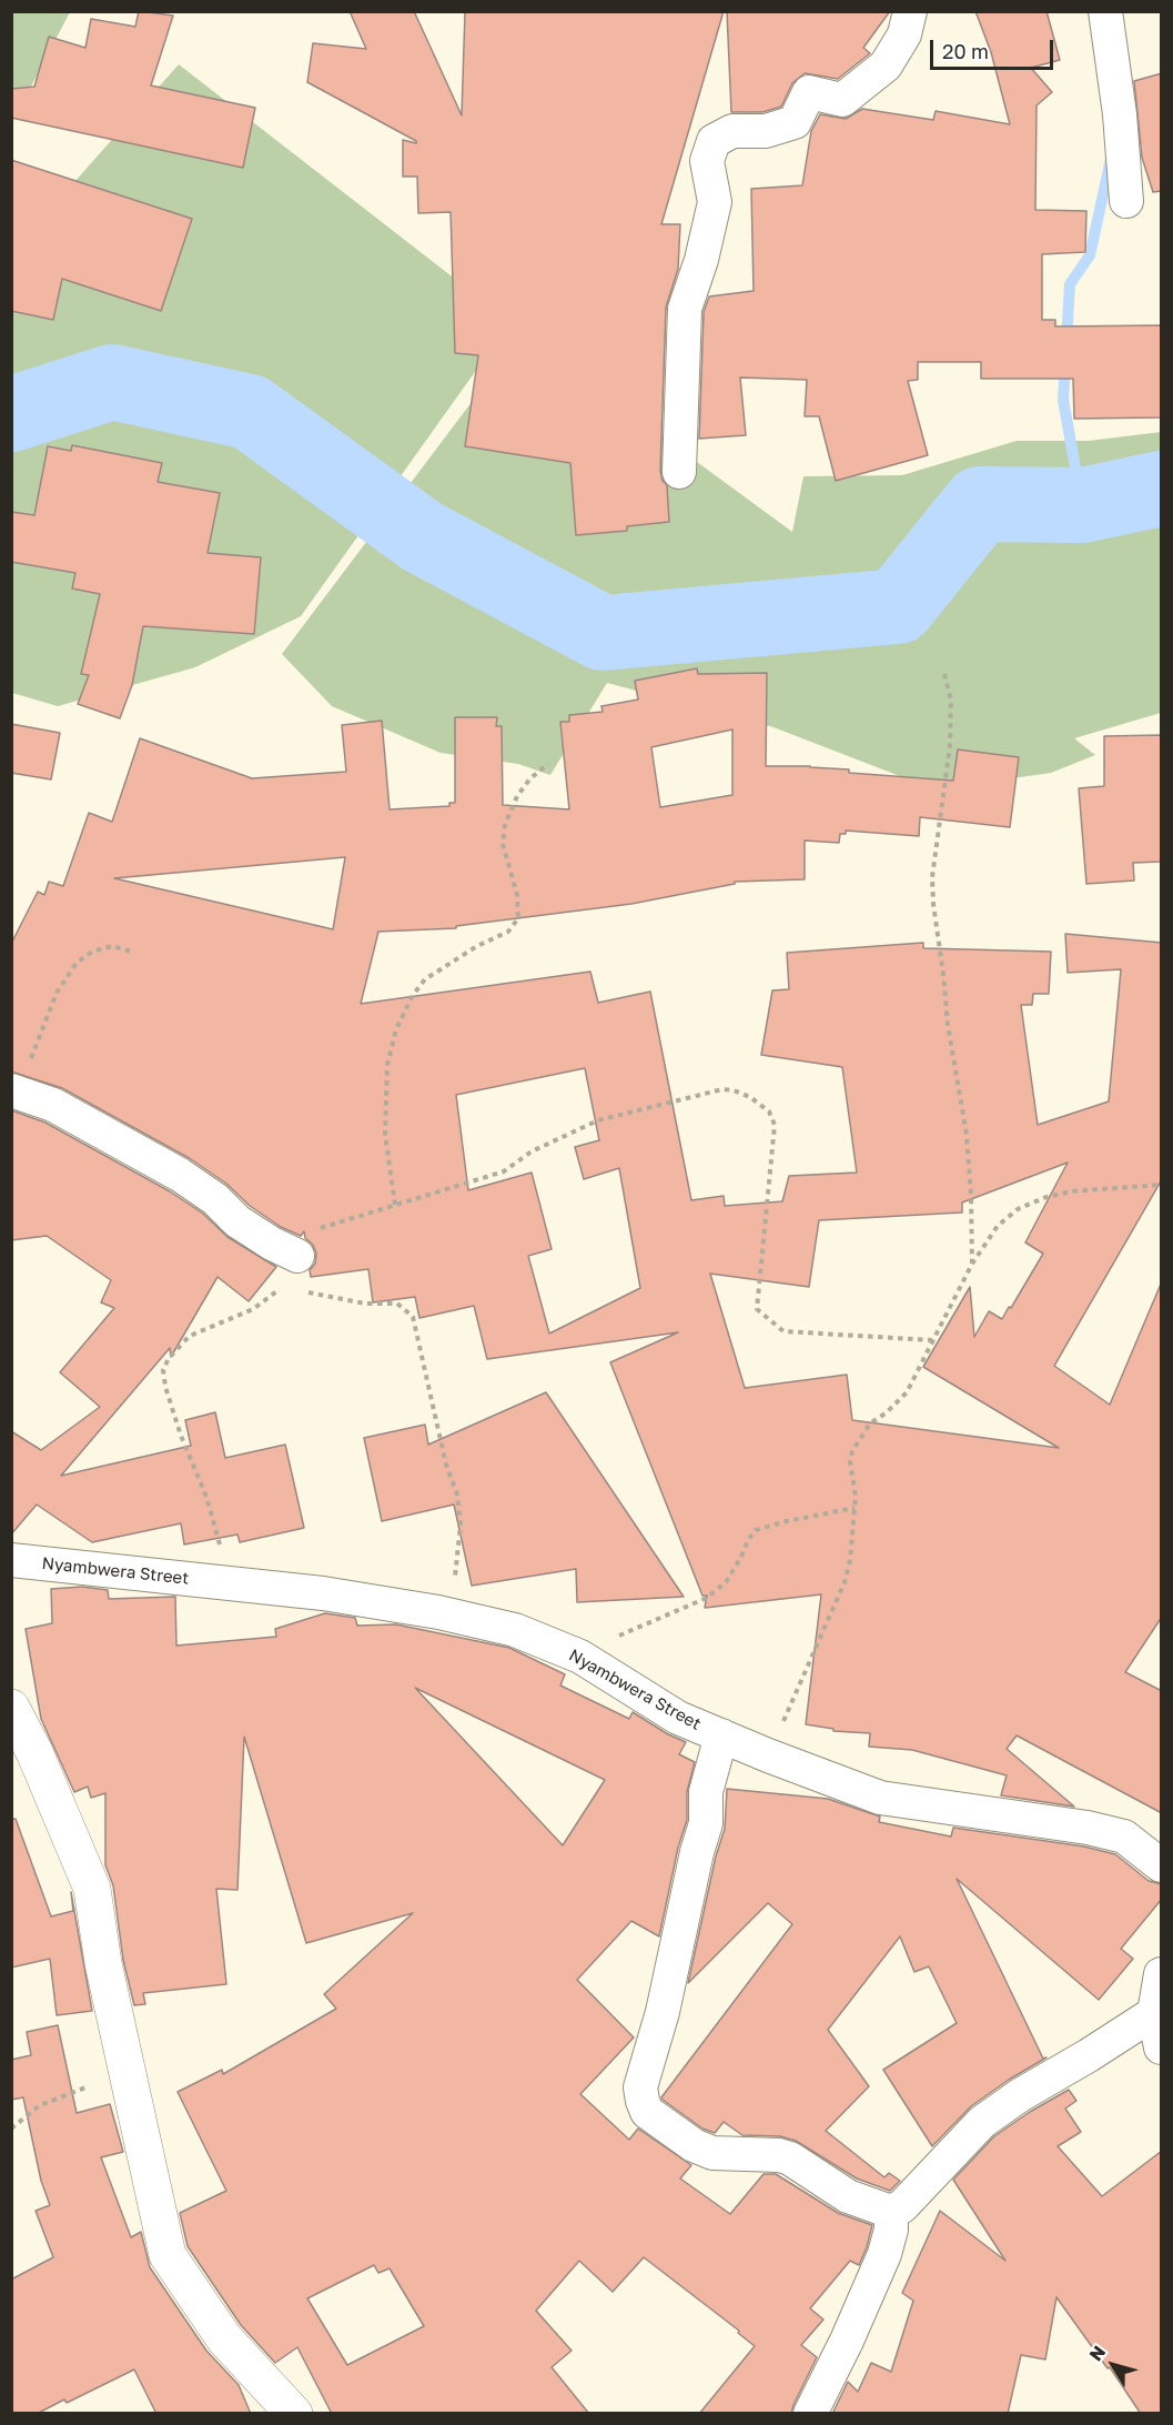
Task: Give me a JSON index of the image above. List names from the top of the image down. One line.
{"streets":{"street":["Nyambwera Street"]},"scale_bar":"20 m","north":"top left"}
